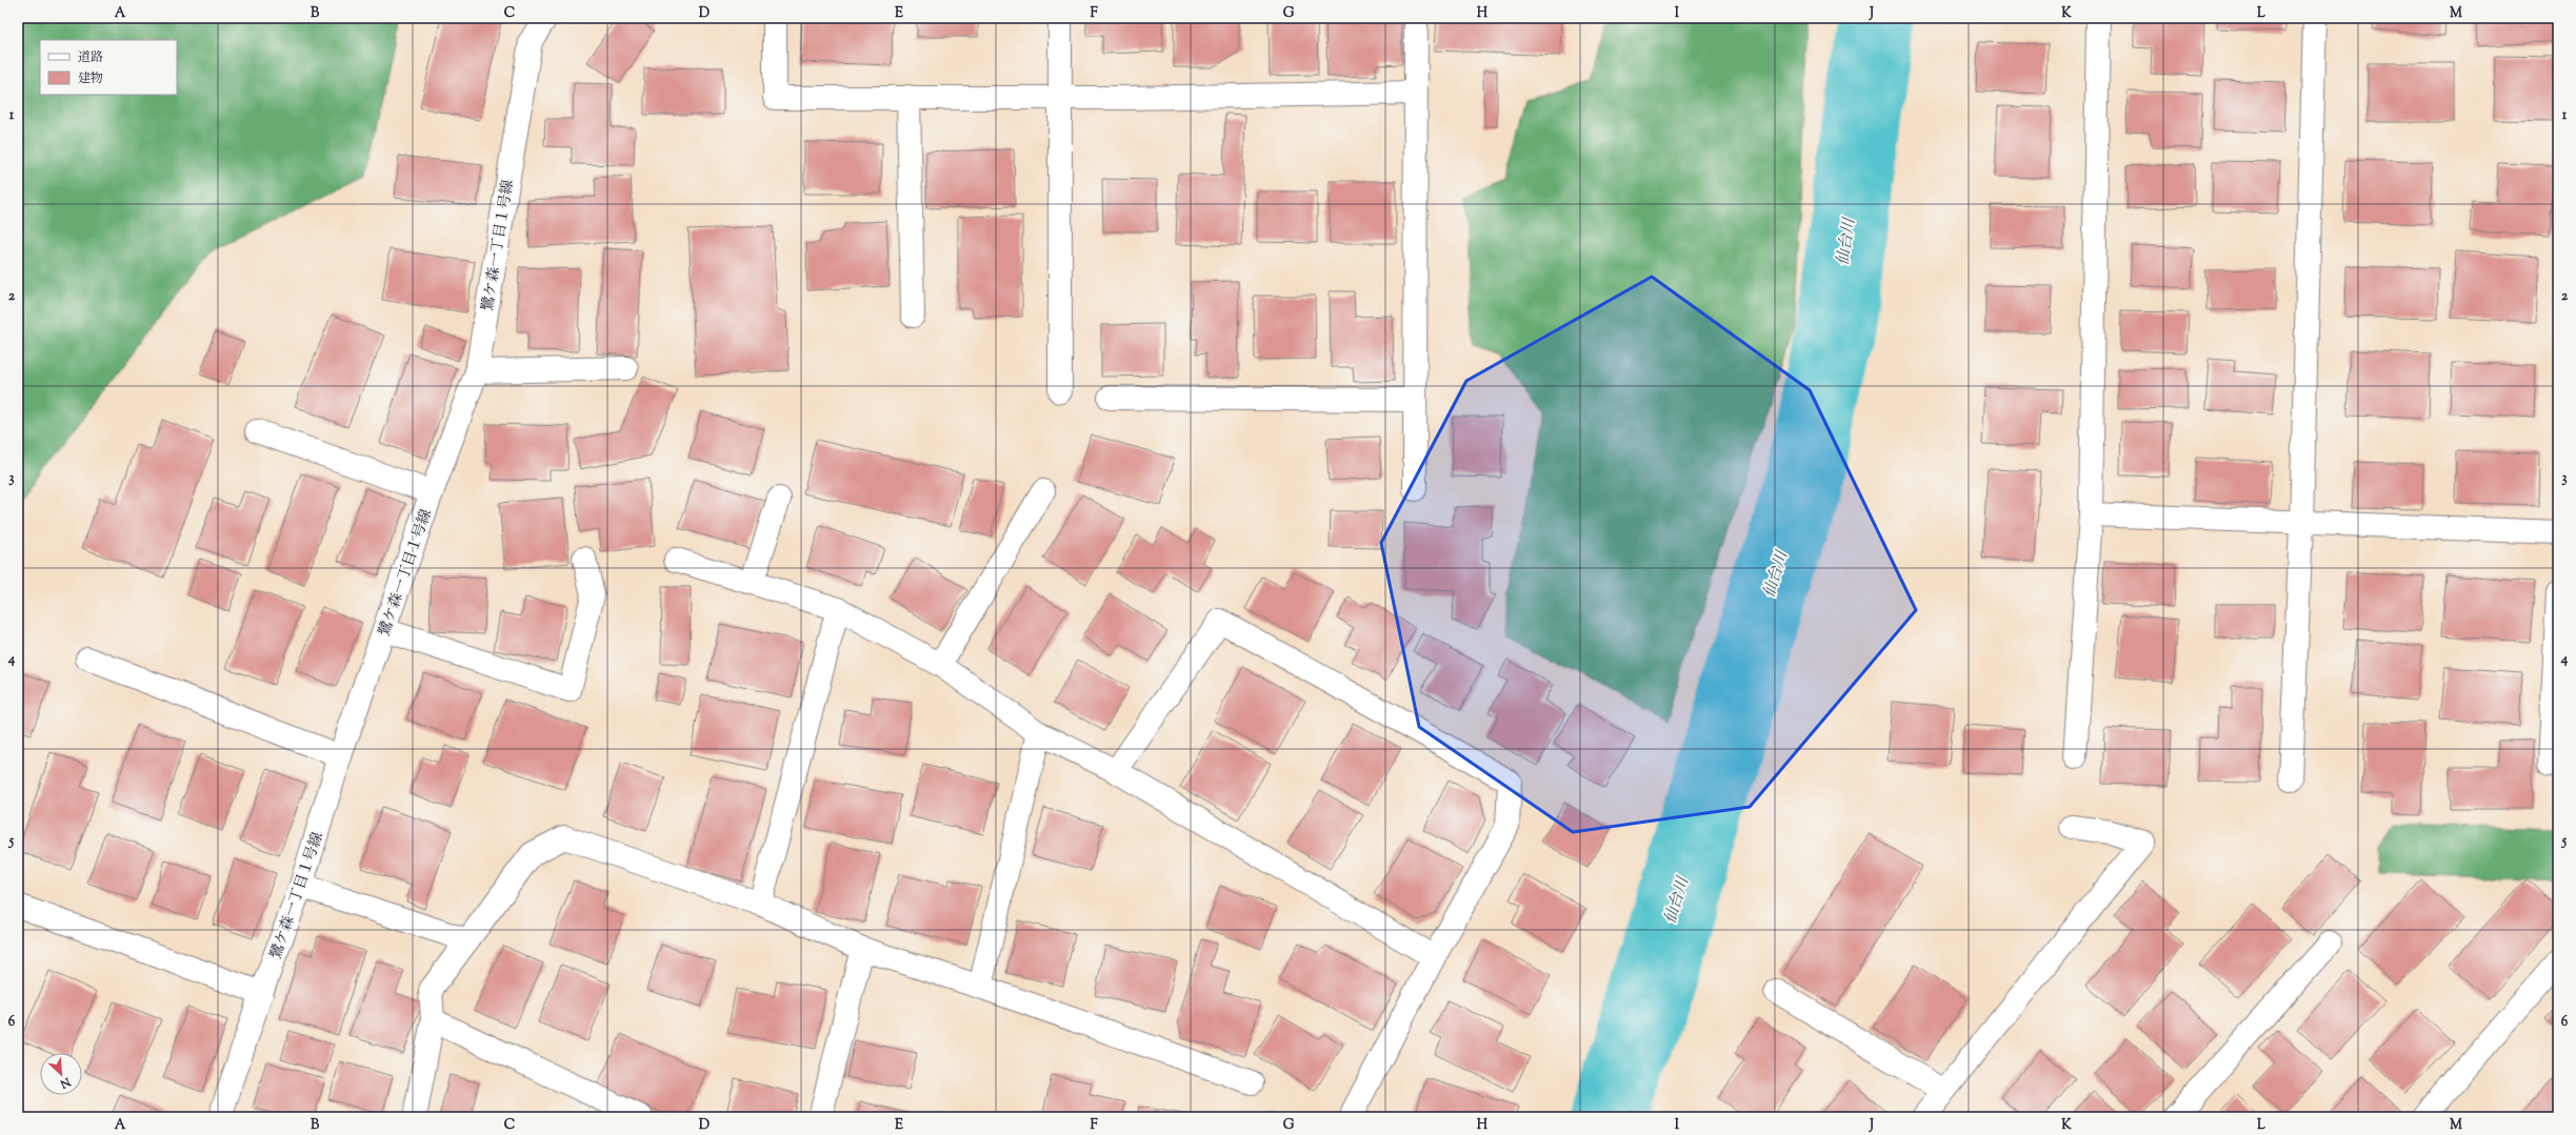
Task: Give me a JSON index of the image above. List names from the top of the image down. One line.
{"streets":{"street":["鷺ケ森一丁目１号線"]},"water":["仙台川"],"legend":["道路","建物"],"north":"bottom right","grid":{"columns":["A","B","C","D","E","F","G","H","I","J","K","L","M"],"rows":["1","2","3","4","5","6"]}}
